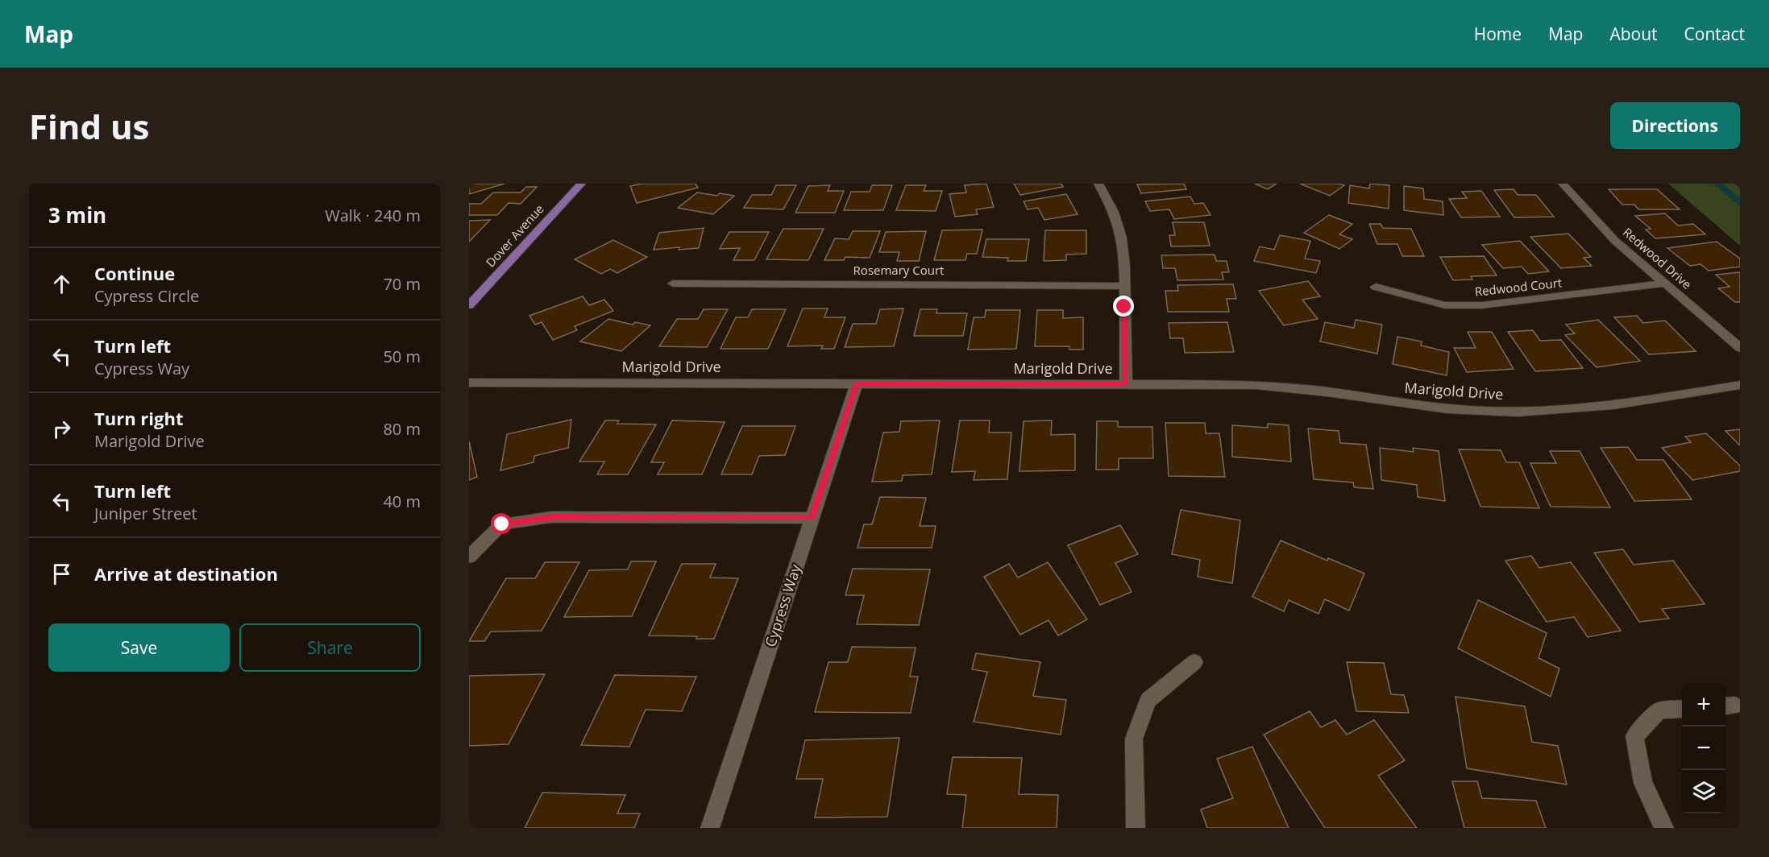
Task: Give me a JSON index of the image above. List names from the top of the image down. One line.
{"streets":{"main road":["Dover Avenue"],"street":["Redwood Drive","Rosemary Court","Redwood Court","Marigold Drive","Cypress Way"]},"crossings":[["Redwood Drive","Redwood Court"],["Marigold Drive","Cypress Way"]],"page":{"header":"Map","nav":["Home","Map","About","Contact"],"buttons":["Directions",["Save","Share"]],"title":"Find us","heading":["3 min","Walk · 240 m"],"list":[["Continue","Cypress Circle","70 m"],["Turn left","Cypress Way","50 m"],["Turn right","Marigold Drive","80 m"],["Turn left","Juniper Street","40 m"],"Arrive at destination"],"map_buttons":["+","−"]}}
